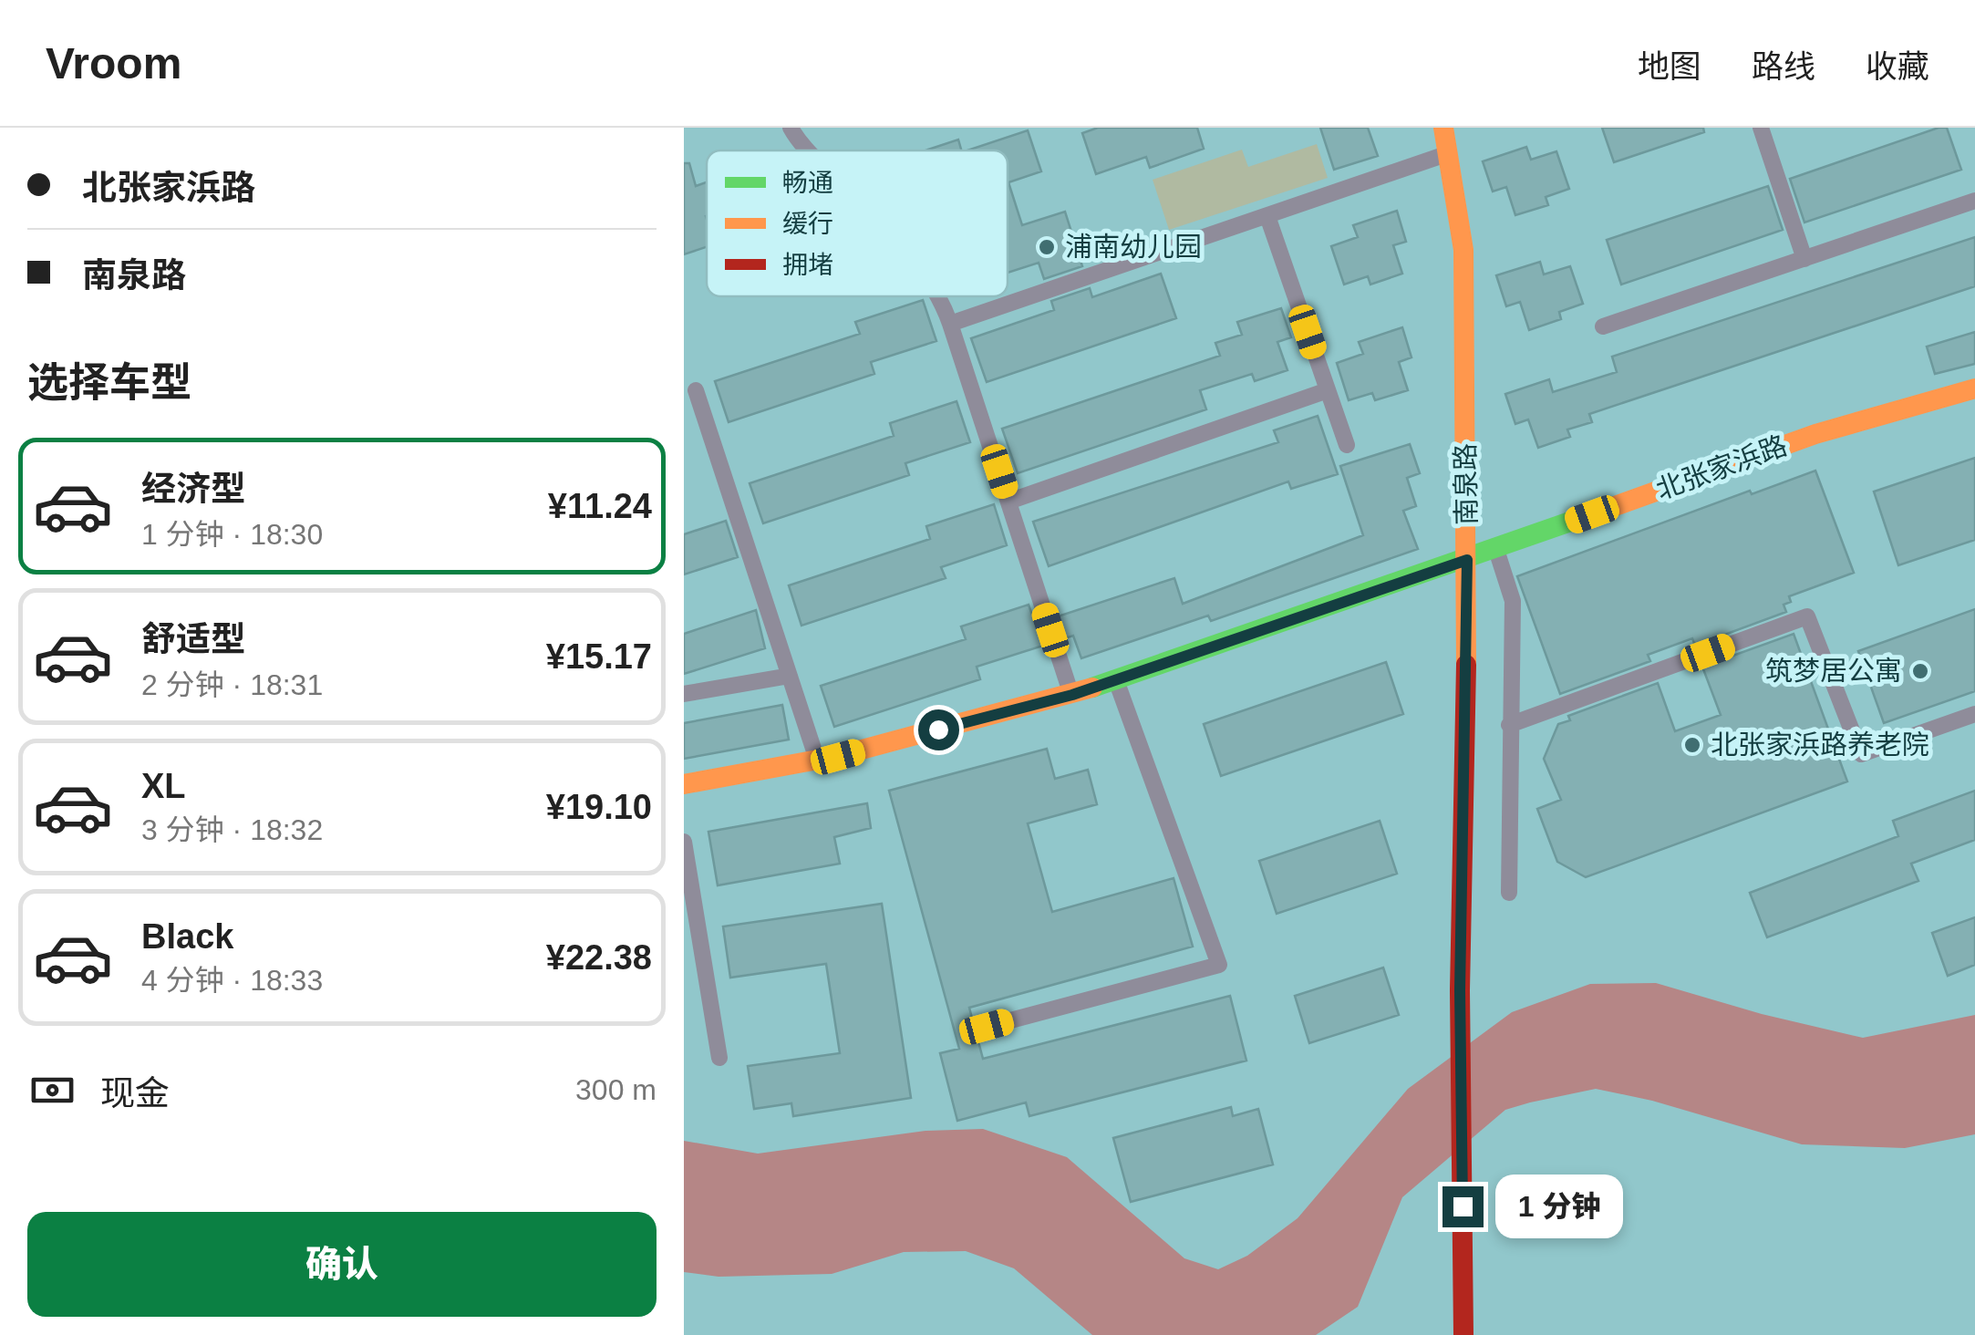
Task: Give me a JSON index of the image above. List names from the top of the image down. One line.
{"streets":{"street":["北张家浜路","南泉路"]},"crossings":[["北张家浜路","南泉路"]],"places":["浦南幼儿园","筑梦居公寓","北张家浜路养老院"],"legend":["畅通","缓行","拥堵"],"page":{"header":"Vroom","nav":["地图","路线","收藏"],"banner":["北张家浜路","南泉路"],"heading":"选择车型","list":[{"name":"经济型","note":"1 分钟 · 18:30","value":"¥11.24"},{"name":"舒适型","note":"2 分钟 · 18:31","value":"¥15.17"},{"name":"XL","note":"3 分钟 · 18:32","value":"¥19.10"},{"name":"Black","note":"4 分钟 · 18:33","value":"¥22.38"}],"pay":["现金","300 m"],"bubble":"1 分钟","buttons":"确认"}}
